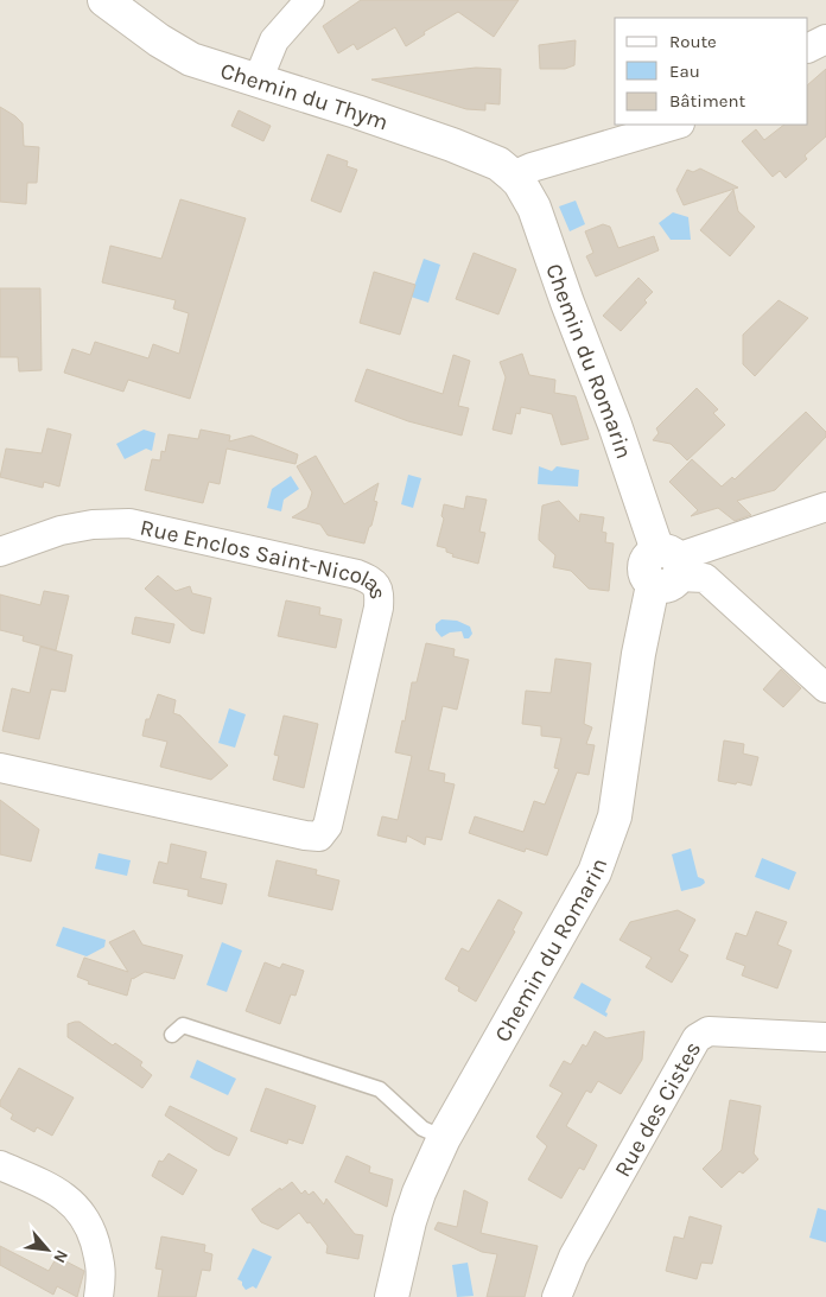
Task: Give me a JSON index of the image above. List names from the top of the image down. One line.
{"streets":{"street":["Chemin du Thym","Chemin du Romarin","Rue Enclos Saint-Nicolas","Rue des Cistes"]},"crossings":[["Chemin du Thym","Chemin du Romarin"]],"legend":["Route","Eau","Bâtiment"],"north":"bottom right"}
